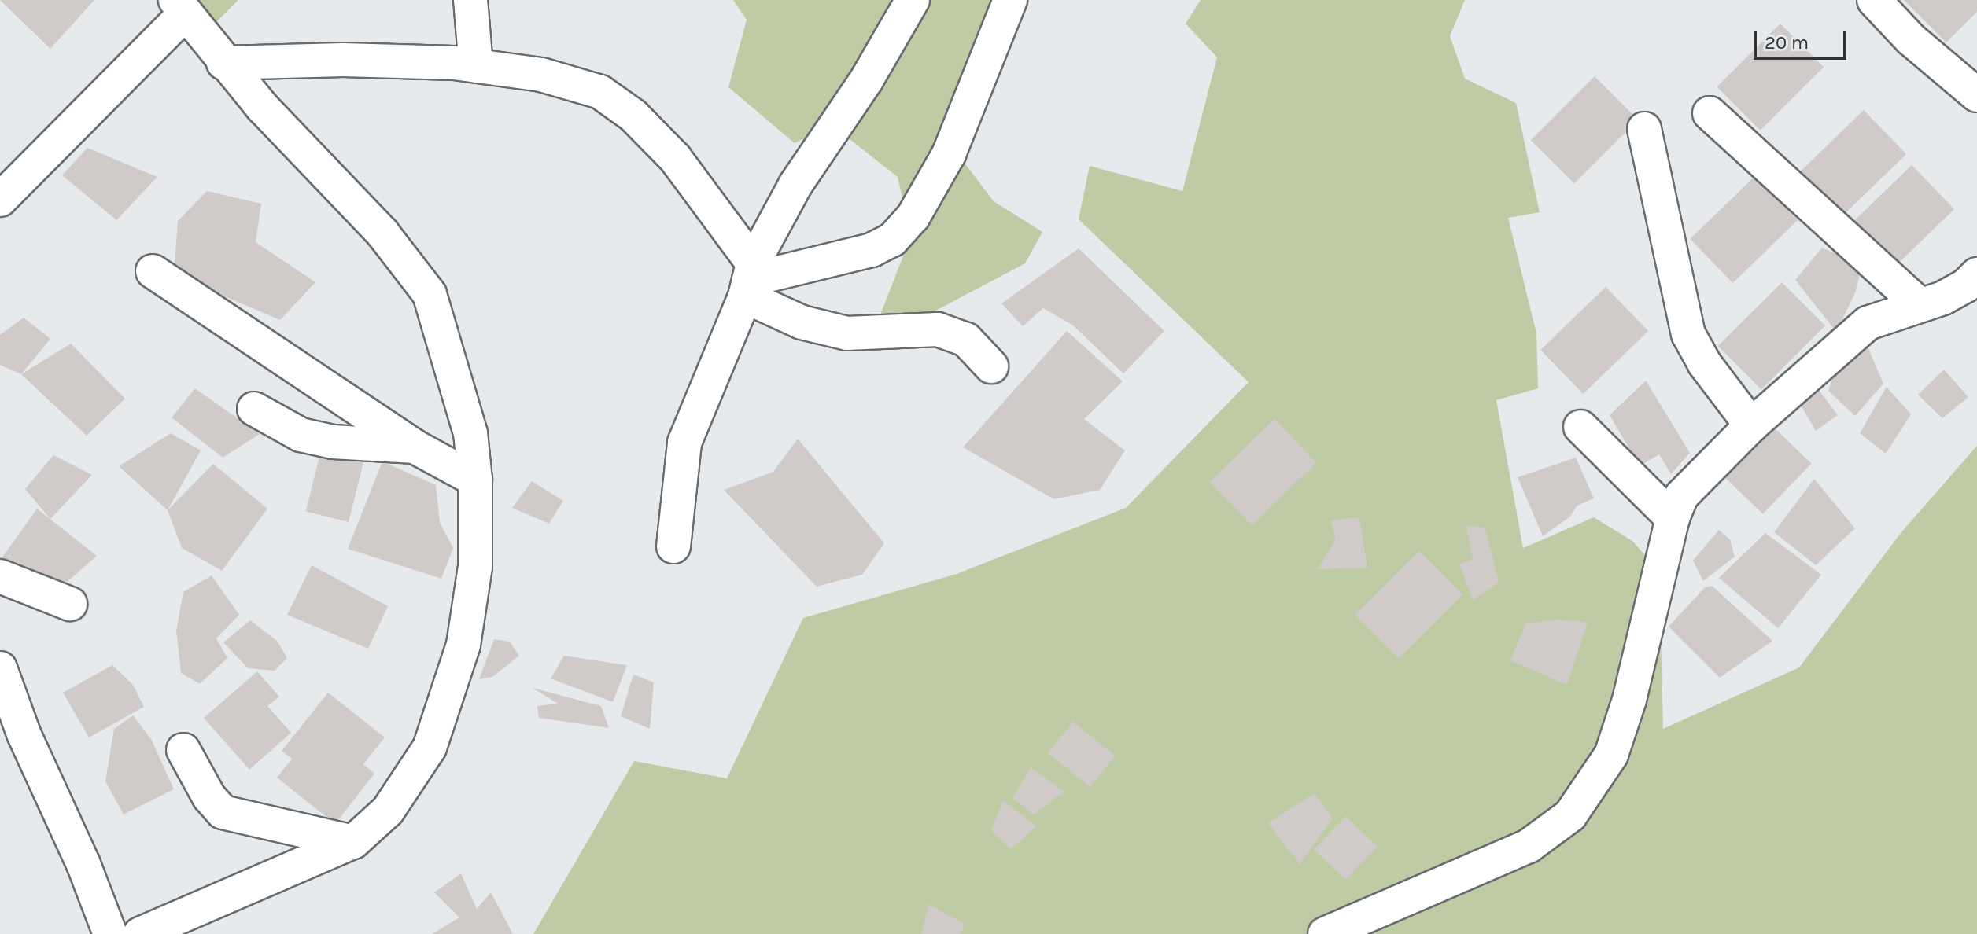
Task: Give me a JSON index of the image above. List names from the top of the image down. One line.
{"scale_bar":"20 m"}
